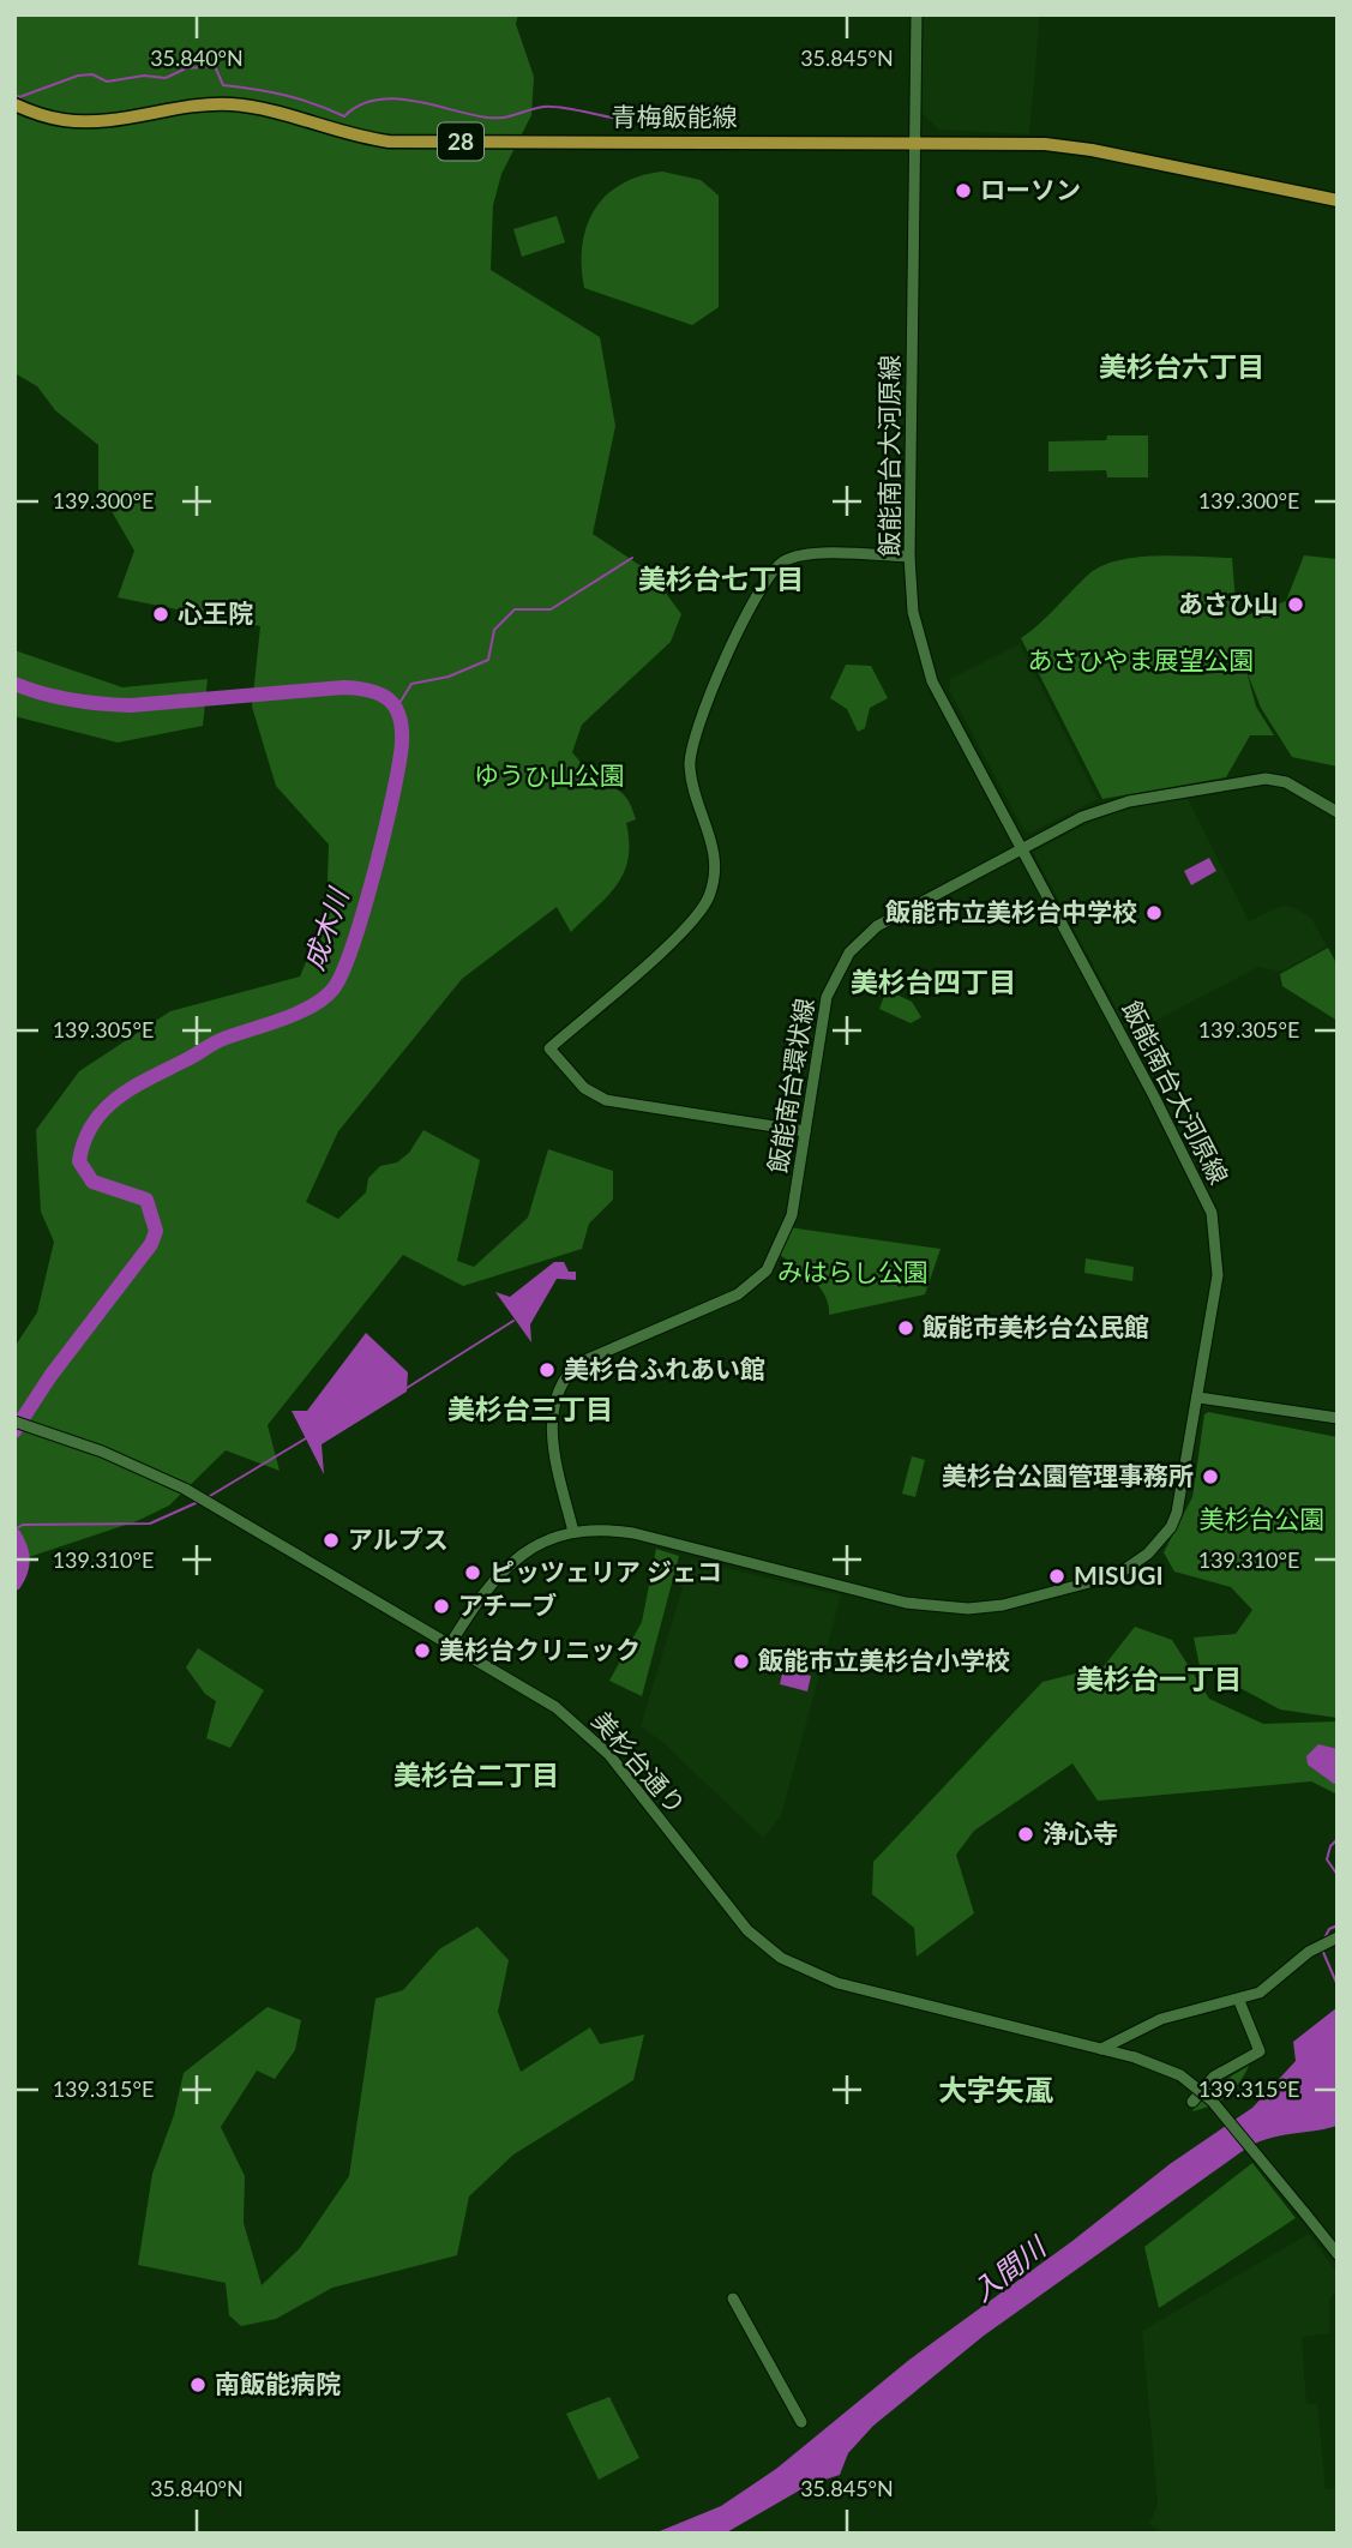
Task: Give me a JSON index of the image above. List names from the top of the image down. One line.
{"streets":{"main road":["青梅飯能線","28"],"street":["飯能南台大河原線","飯能南台環状線","美杉台通り"]},"crossings":[["青梅飯能線","飯能南台大河原線"],["飯能南台大河原線","飯能南台環状線"],["飯能南台大河原線","美杉台通り"]],"districts":["美杉台六丁目","美杉台七丁目","美杉台四丁目","美杉台三丁目","美杉台一丁目","美杉台二丁目","大字矢颪"],"water":["成木川","入間川"],"parks":["あさひやま展望公園","ゆうひ山公園","みはらし公園","美杉台公園"],"places":["ローソン","あさひ山","心王院","飯能市立美杉台中学校","飯能市美杉台公民館","美杉台ふれあい館","美杉台公園管理事務所","アルプス","ピッツェリア ジェコ","MISUGI","アチーブ","美杉台クリニック","飯能市立美杉台小学校","浄心寺","南飯能病院"],"coordinates":["35.840°N","35.845°N","139.300°E","139.305°E","139.310°E","139.315°E"]}
